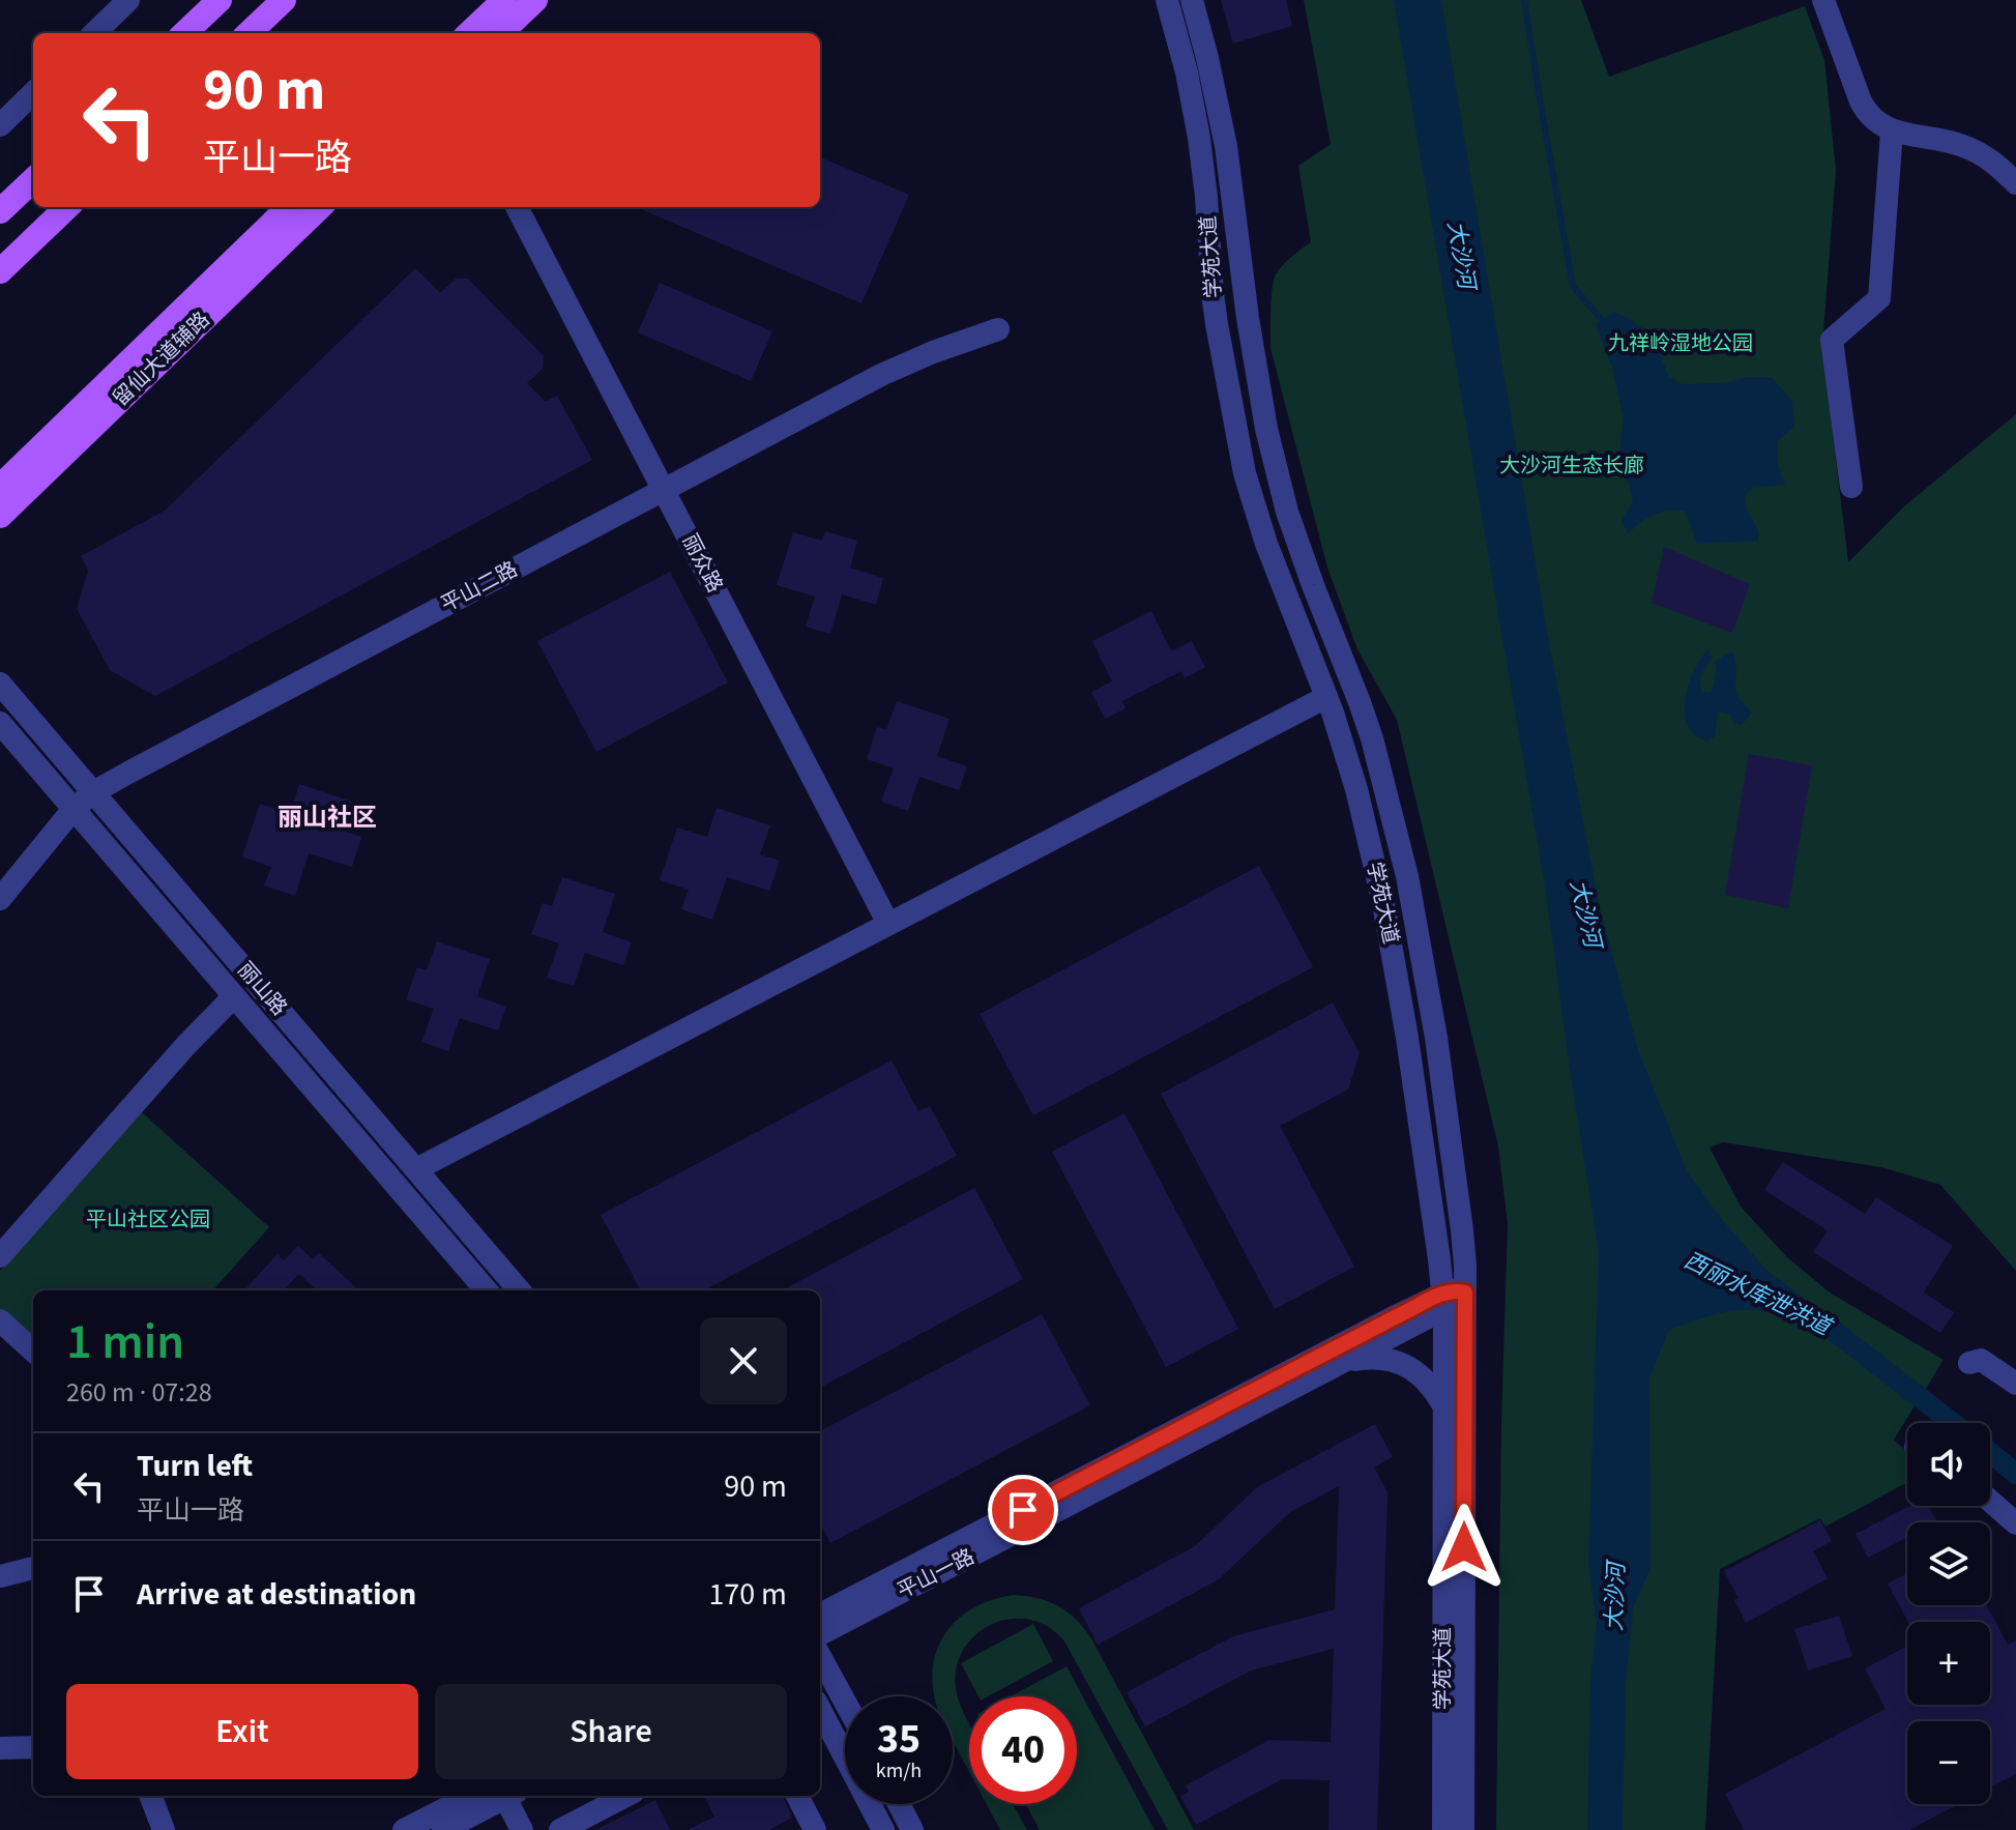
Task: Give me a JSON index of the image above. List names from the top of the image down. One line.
{"streets":{"main road":["留仙大道辅路"],"street":["学苑大道","丽众路","平山二路","丽山路","平山一路"]},"crossings":[["学苑大道","平山一路"],["丽众路","平山二路"],["平山二路","丽山路"]],"districts":["丽山社区"],"water":["大沙河","西丽水库泄洪道"],"parks":["九祥岭湿地公园","大沙河生态长廊","平山社区公园"],"page":{"turn":["90 m","平山一路"],"heading":["1 min","260 m · 07:28"],"map_buttons":["+","−"],"list":[{"name":"Turn left","note":"平山一路","value":"90 m"},{"name":"Arrive at destination","value":"170 m"}],"buttons":["Exit","Share"],"speed":"35 km/h","limit":"40"}}
